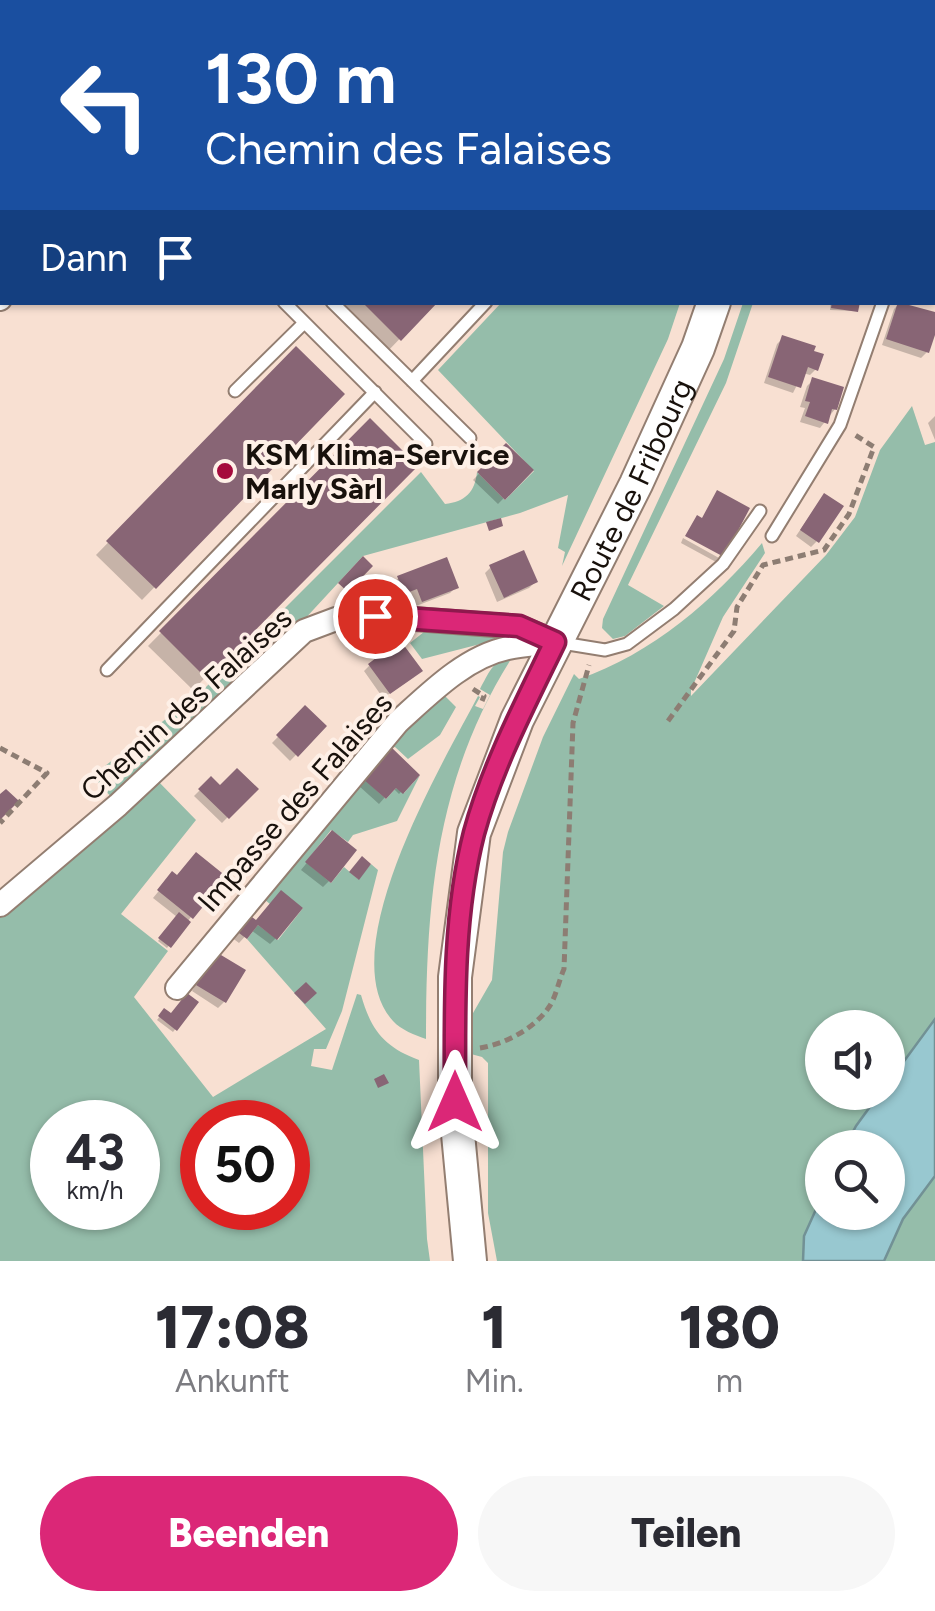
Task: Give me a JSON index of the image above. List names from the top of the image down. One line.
{"streets":{"main road":["Route de Fribourg"],"street":["Chemin des Falaises","Impasse des Falaises"]},"crossings":[["Route de Fribourg","Chemin des Falaises"],["Route de Fribourg","Impasse des Falaises"],["Chemin des Falaises","Impasse des Falaises"]],"places":["KSM Klima-Service Marly Sàrl"],"page":{"turn":["130 m","Chemin des Falaises"],"then":"Dann","speed":"43 km/h","limit":"50","eta":["17:08","Ankunft","1","Min.","180","m"],"buttons":["Beenden","Teilen"]}}
